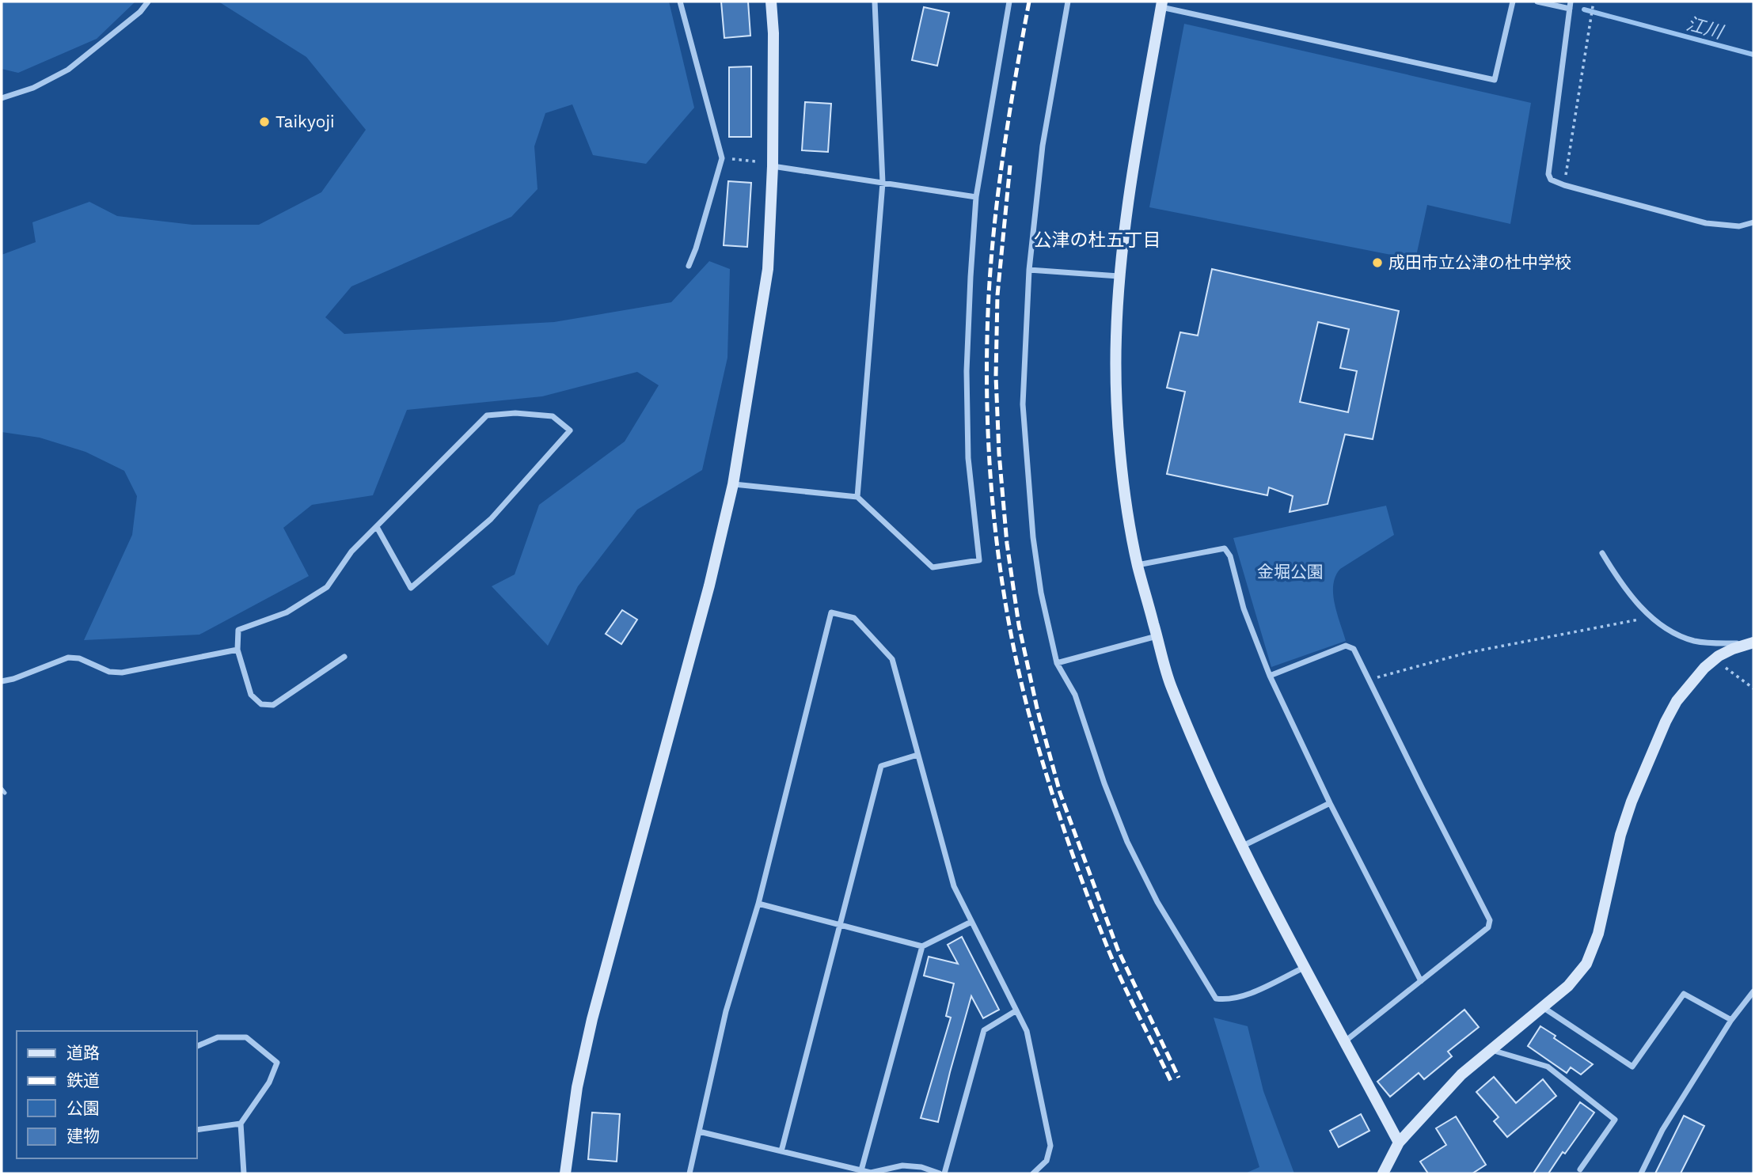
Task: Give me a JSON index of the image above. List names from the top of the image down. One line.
{"districts":["公津の杜五丁目"],"water":["江川"],"parks":["金堀公園"],"places":["Taikyoji","成田市立公津の杜中学校"],"legend":["道路","鉄道","公園","建物"]}
